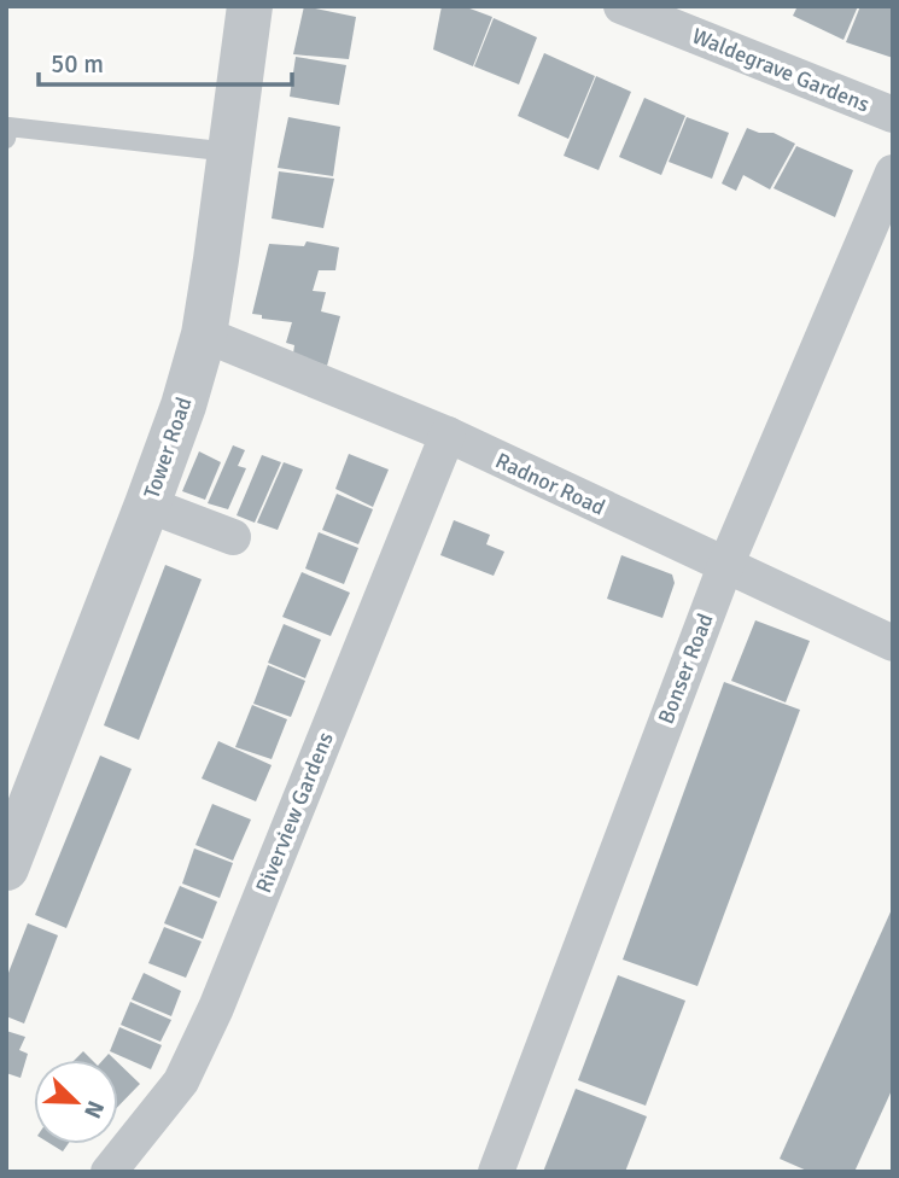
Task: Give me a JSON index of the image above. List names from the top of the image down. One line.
{"streets":{"street":["Waldegrave Gardens","Tower Road","Radnor Road","Bonser Road","Riverview Gardens"]},"crossings":[["Tower Road","Radnor Road"],["Radnor Road","Bonser Road"],["Radnor Road","Riverview Gardens"]],"scale_bar":"50 m","north":"bottom right"}
